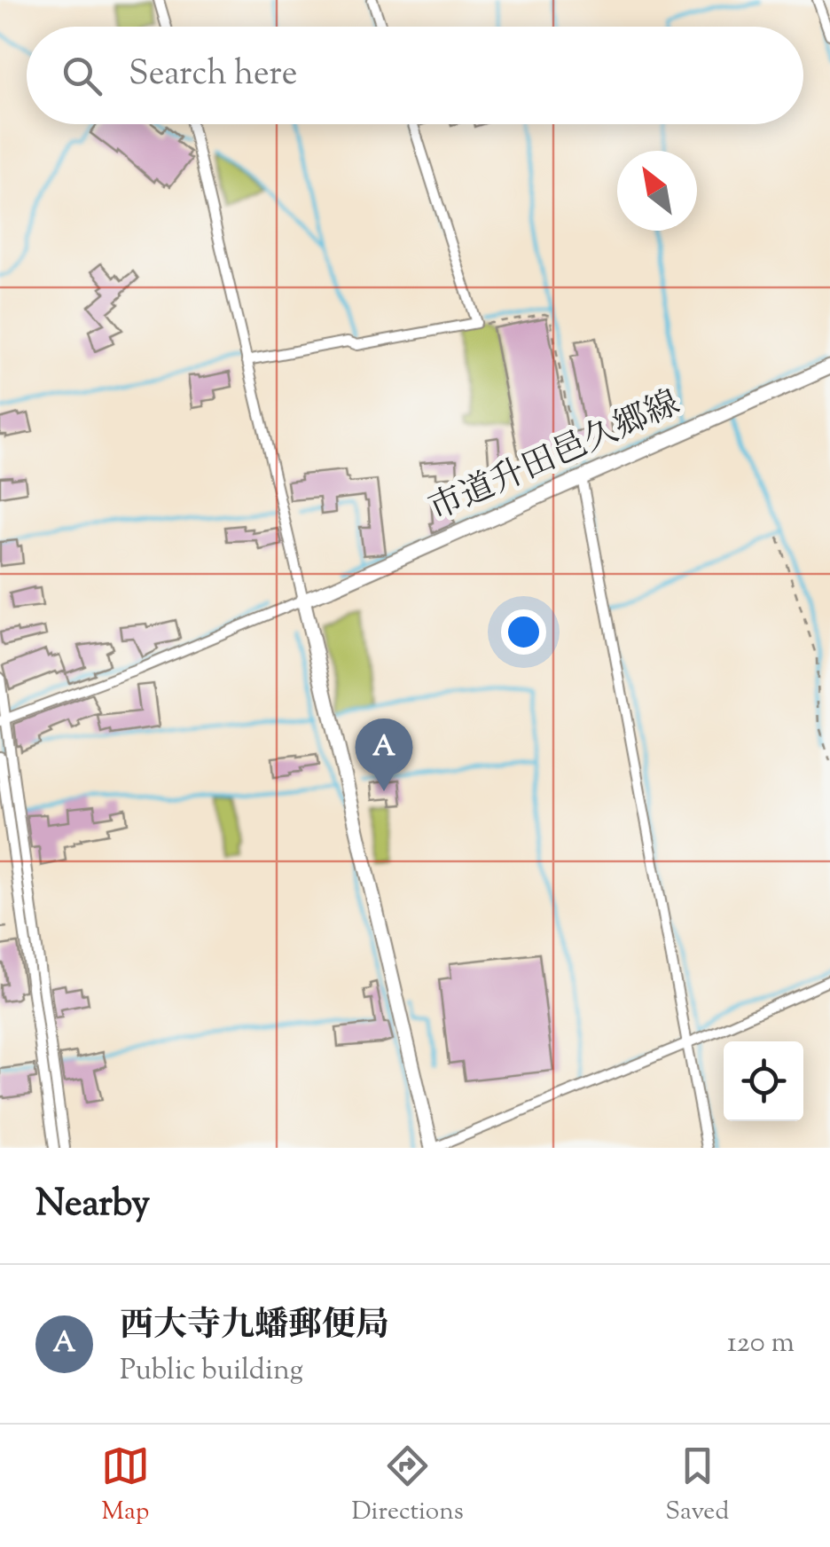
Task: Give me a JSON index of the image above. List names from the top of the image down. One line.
{"streets":{"street":["市道升田邑久郷線"]},"north":"top left","page":{"search":"Search here","pins":"A","heading":"Nearby","list":[{"mark":"A","name":"西大寺九蟠郵便局","note":"Public building","value":"120 m"}],"nav":["Map","Directions","Saved"]}}
